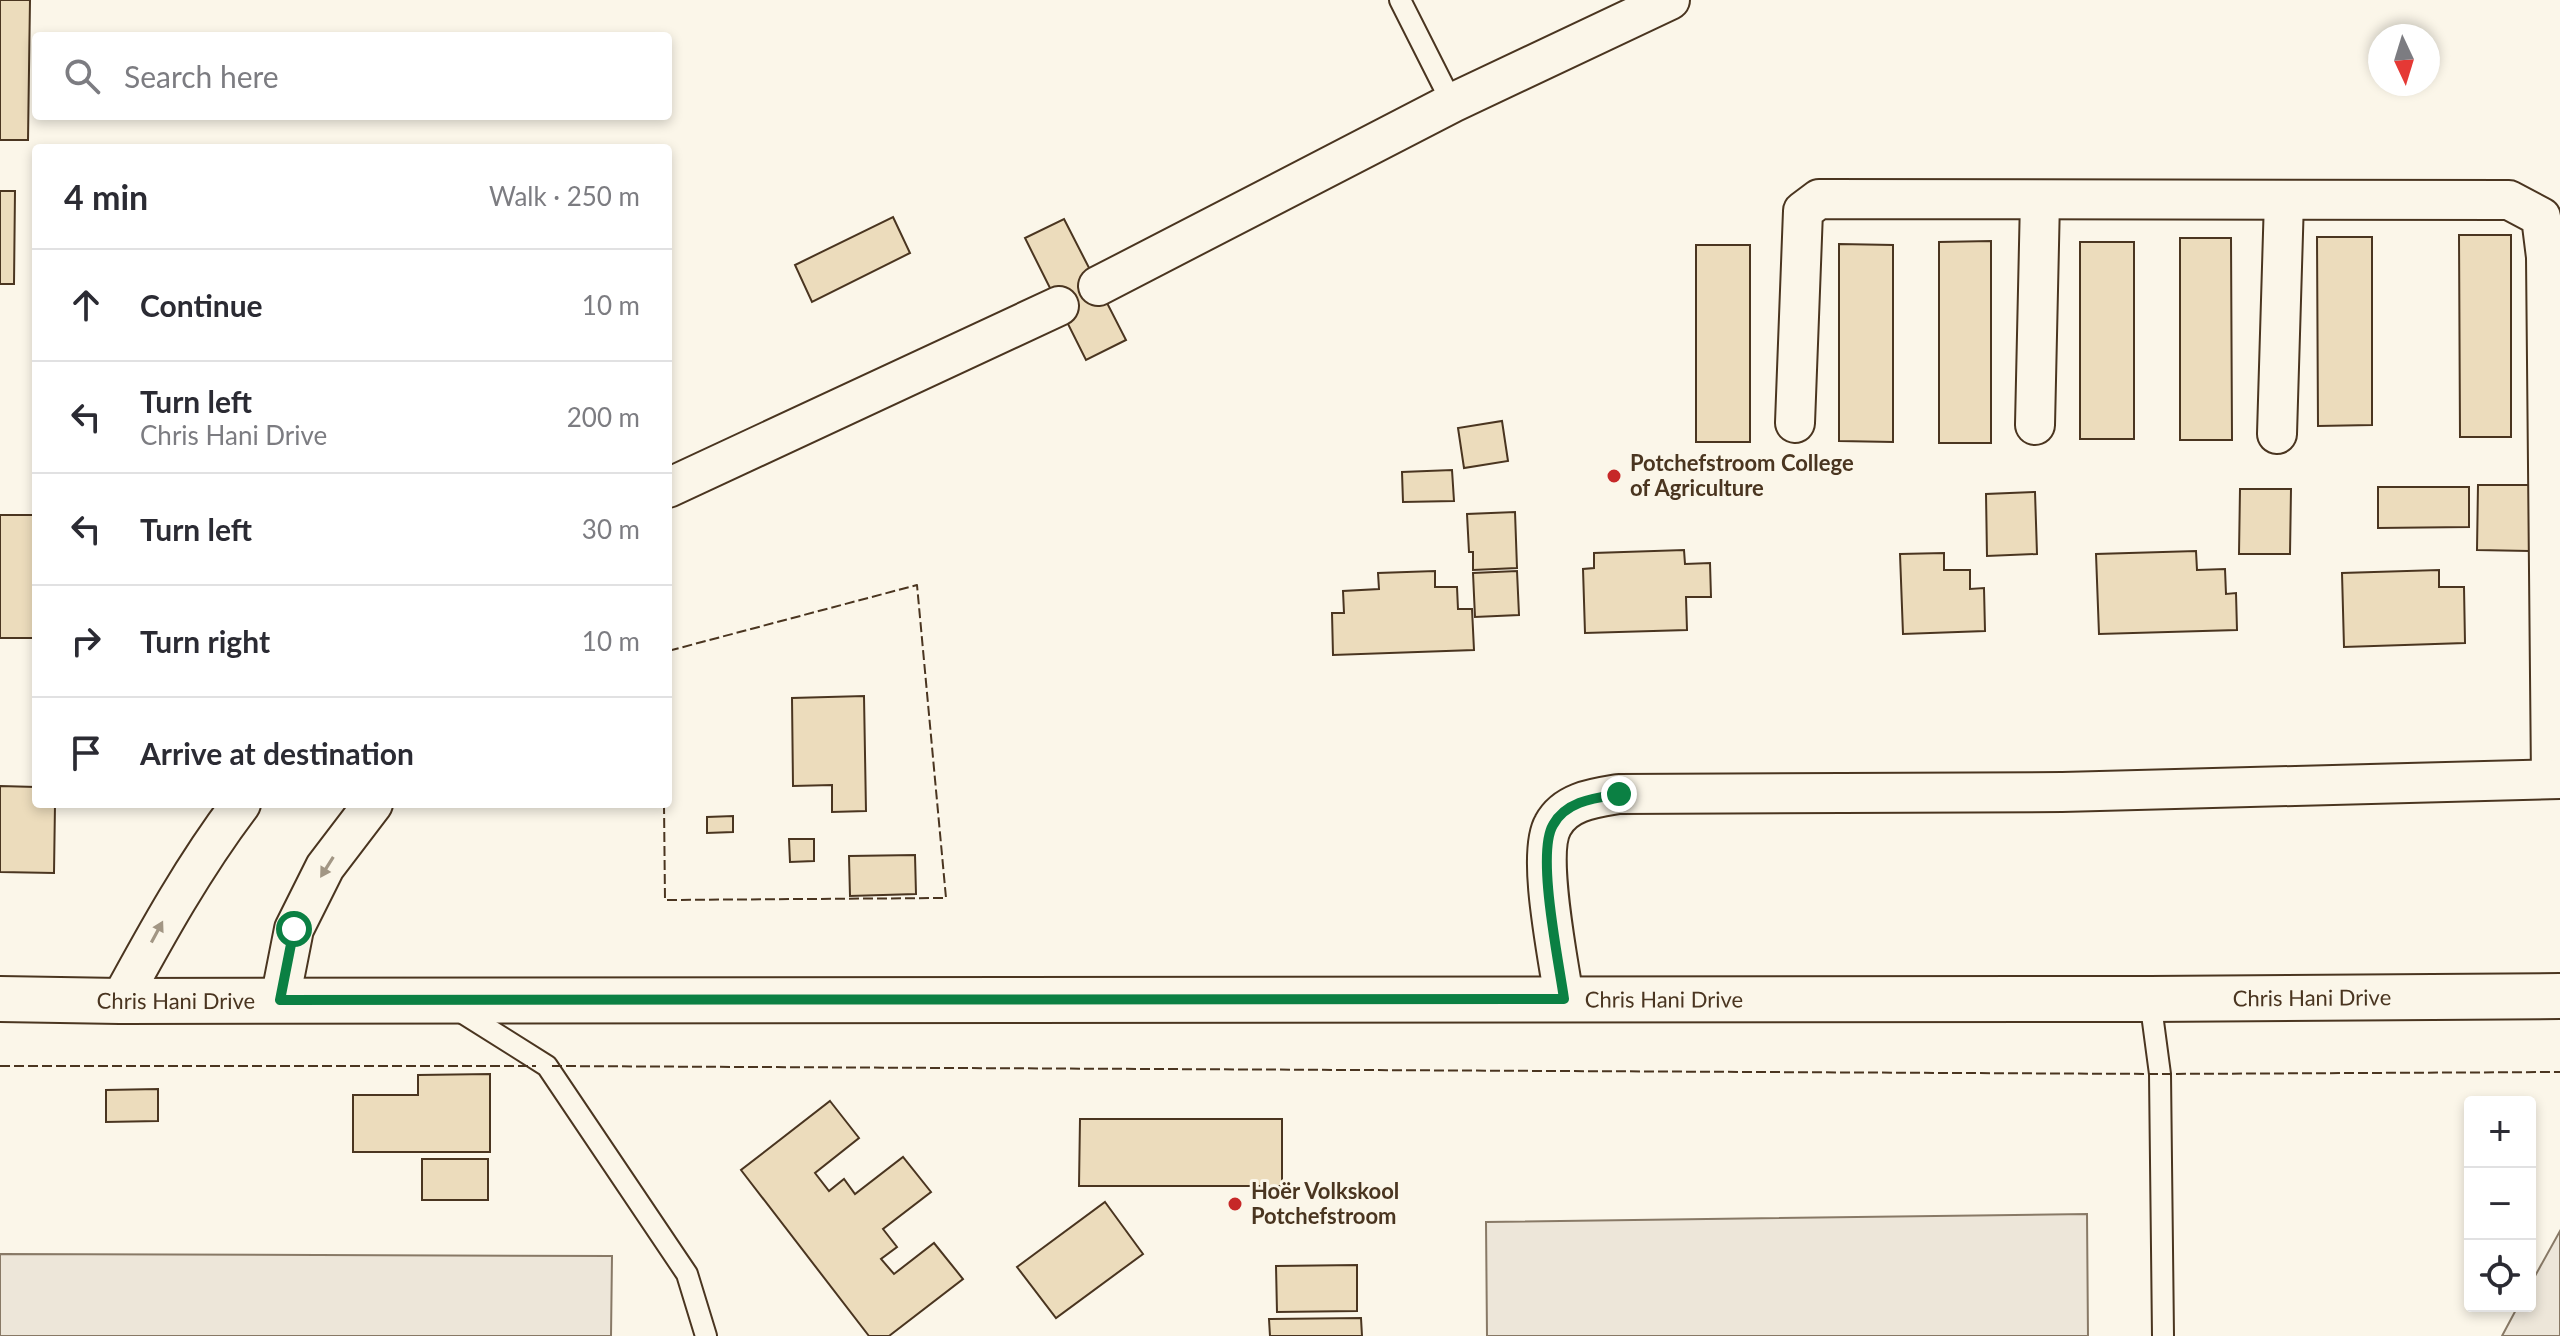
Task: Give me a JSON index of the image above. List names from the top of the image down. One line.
{"streets":{"street":["Chris Hani Drive"]},"places":["Potchefstroom College of Agriculture","Hoër Volkskool Potchefstroom"],"north":"bottom","page":{"search":"Search here","heading":["4 min","Walk · 250 m"],"list":[["Continue","10 m"],["Turn left","Chris Hani Drive","200 m"],["Turn left","30 m"],["Turn right","10 m"],"Arrive at destination"],"map_buttons":["+","−"]}}
